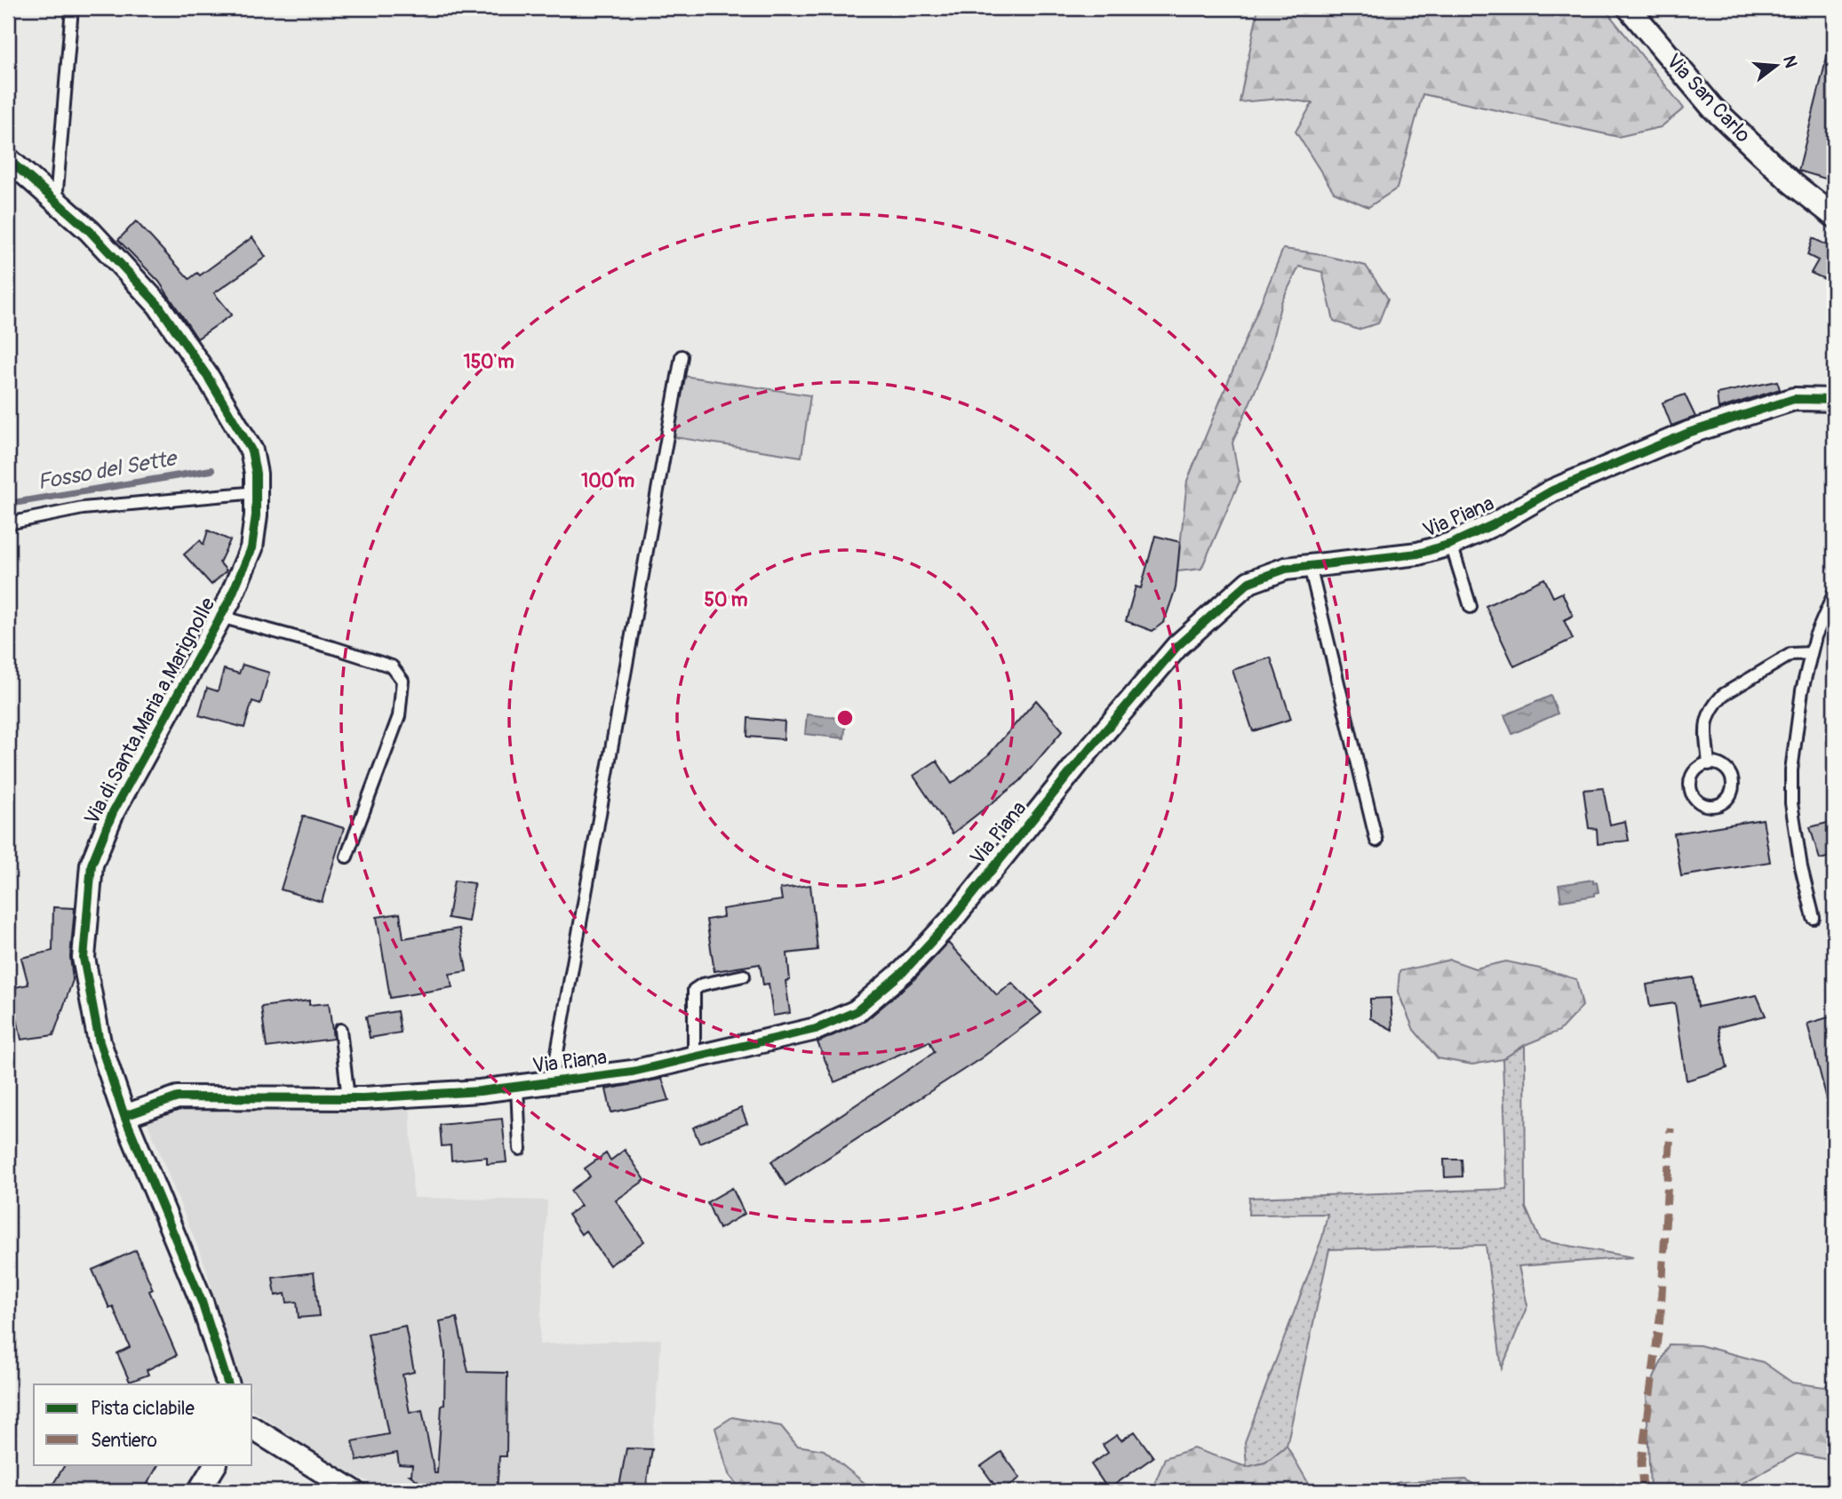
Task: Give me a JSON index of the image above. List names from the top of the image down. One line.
{"streets":{"street":["Via San Carlo","Via Piana","Via di Santa Maria a Marignolle"]},"crossings":[["Via Piana","Via di Santa Maria a Marignolle"]],"water":["Fosso del Sette"],"legend":["Pista ciclabile","Sentiero"],"north":"right","rings":["150 m","100 m","50 m"]}
